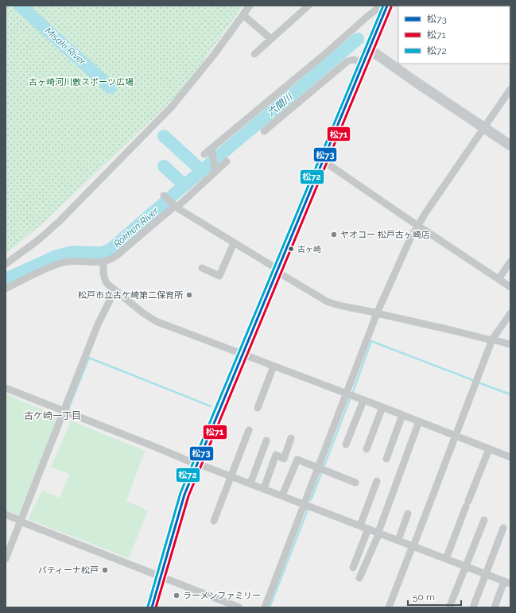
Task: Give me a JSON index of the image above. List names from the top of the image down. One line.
{"districts":["古ケ崎一丁目"],"water":["Misaki River","六間川","Rokken River"],"parks":["古ヶ崎河川敷スポーツ広場"],"places":["ヤオコー 松戸古ヶ崎店","古ヶ崎","松戸市立古ケ崎第二保育所","パティーナ松戸","ラーメンファミリー"],"lines":["transit line 松73","transit line 松72","transit line 松71"],"legend":["松73","松71","松72"],"scale_bar":"50 m"}
